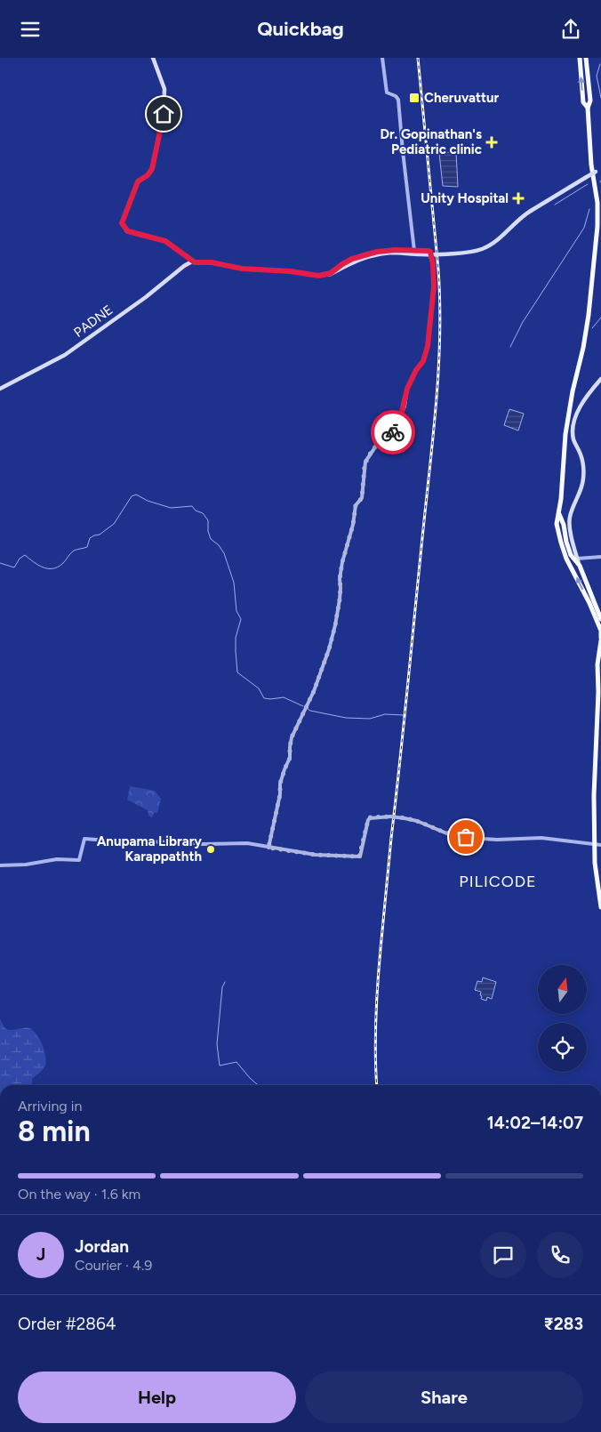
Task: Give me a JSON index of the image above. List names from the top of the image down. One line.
{"streets":{"main road":["PADNE"]},"districts":["PILICODE"],"places":{"transit":["Cheruvattur"],"health":["Dr. Gopinathan's Pediatric clinic","Unity Hospital"],"other":["Anupama Library Karappathth"]},"north":"top","page":{"header":"Quickbag","heading":["8 min","Arriving in","14:02–14:07"],"panel":["Jordan","Courier · 4.9","Order #2864","₹283"],"bar":"On the way · 1.6 km","round":"J","buttons":["Help","Share"]}}
